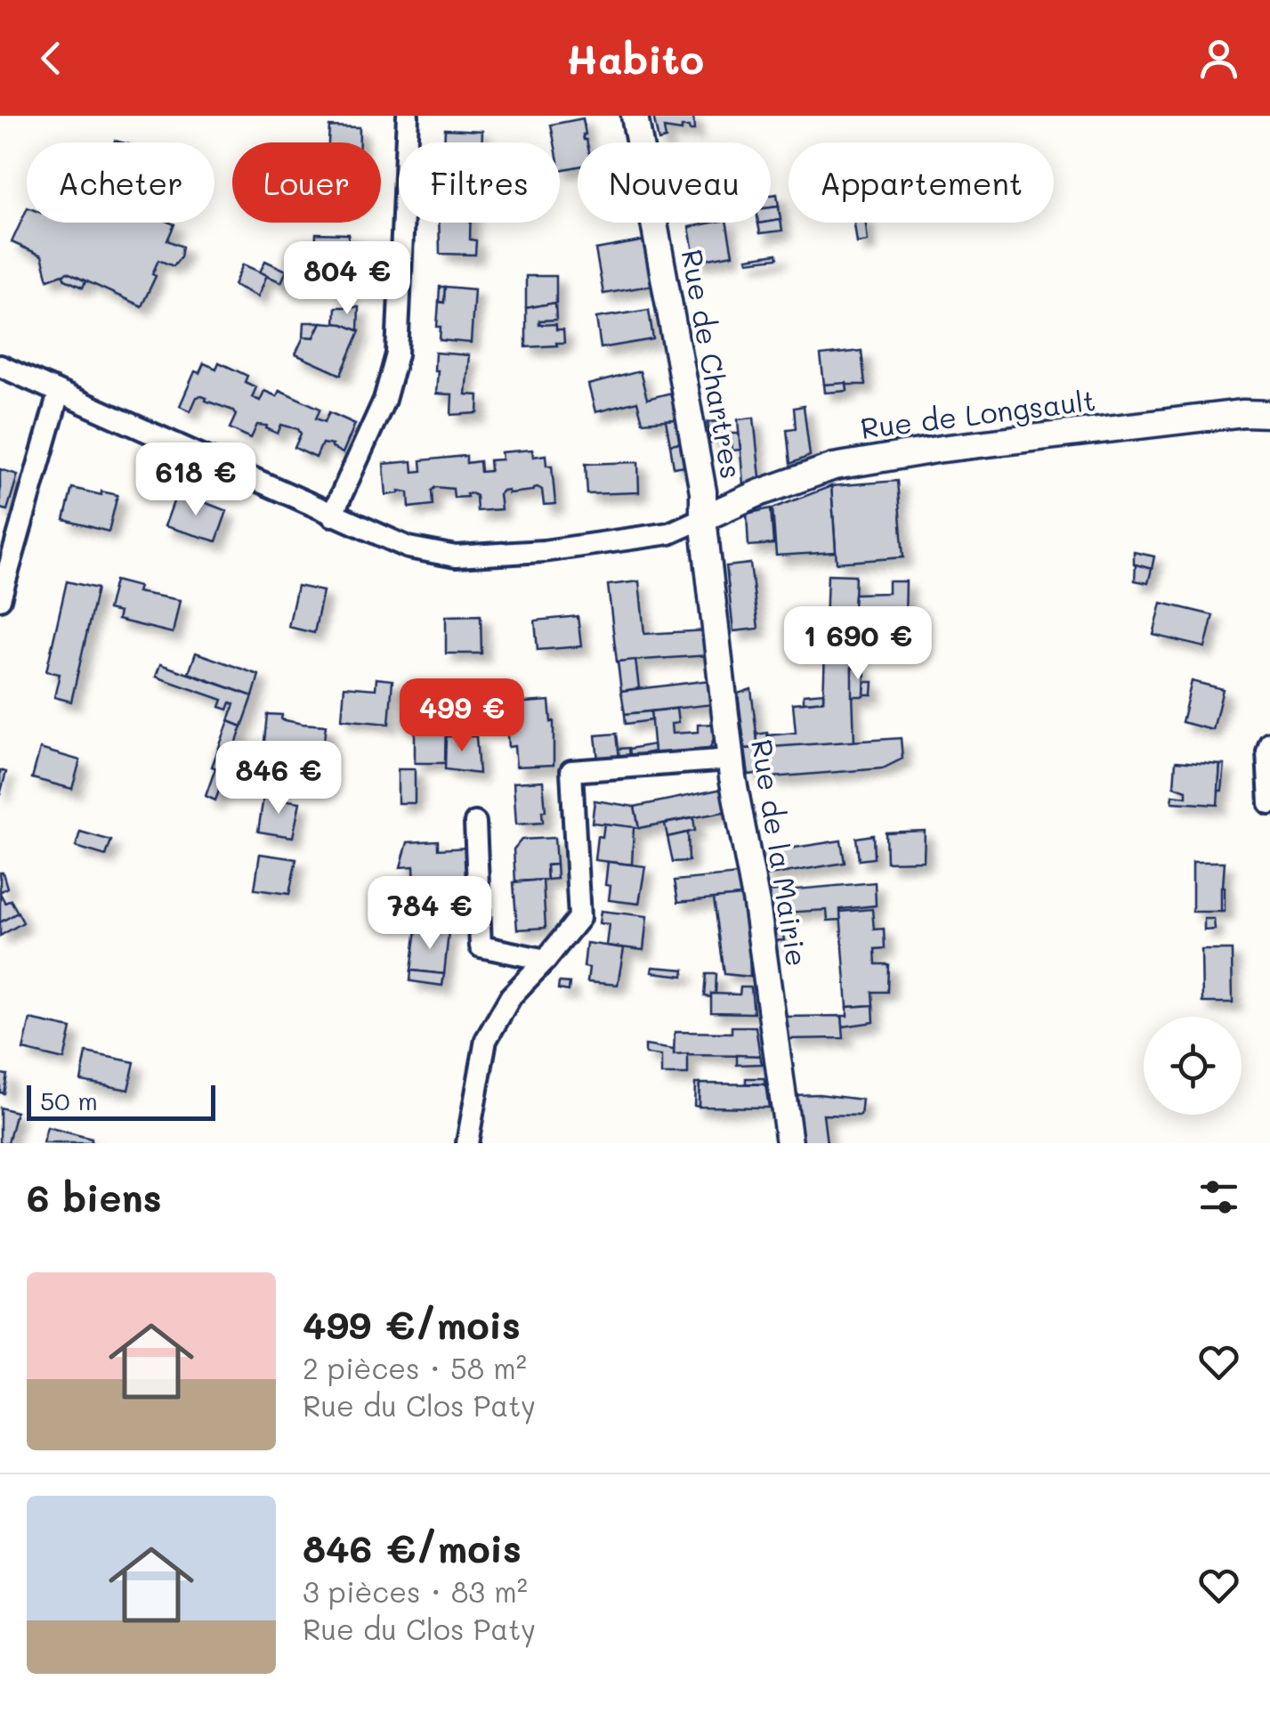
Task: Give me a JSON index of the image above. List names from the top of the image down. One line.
{"streets":{"street":["Rue de Chartres","Rue de Longsault","Rue de la Mairie"]},"crossings":[["Rue de Chartres","Rue de Longsault"],["Rue de Chartres","Rue de la Mairie"],["Rue de Longsault","Rue de la Mairie"]],"scale_bar":"50 m","page":{"header":"Habito","chip":["Acheter","Louer","Filtres","Nouveau","Appartement"],"price":["804 €","618 €","1 690 €","499 €","846 €","784 €"],"scale":"50 m","heading":"6 biens","list":[{"name":"499 €/mois","note":"2 pièces · 58 m² · Rue du Clos Paty"},{"name":"846 €/mois","note":"3 pièces · 83 m² · Rue du Clos Paty"}]}}
